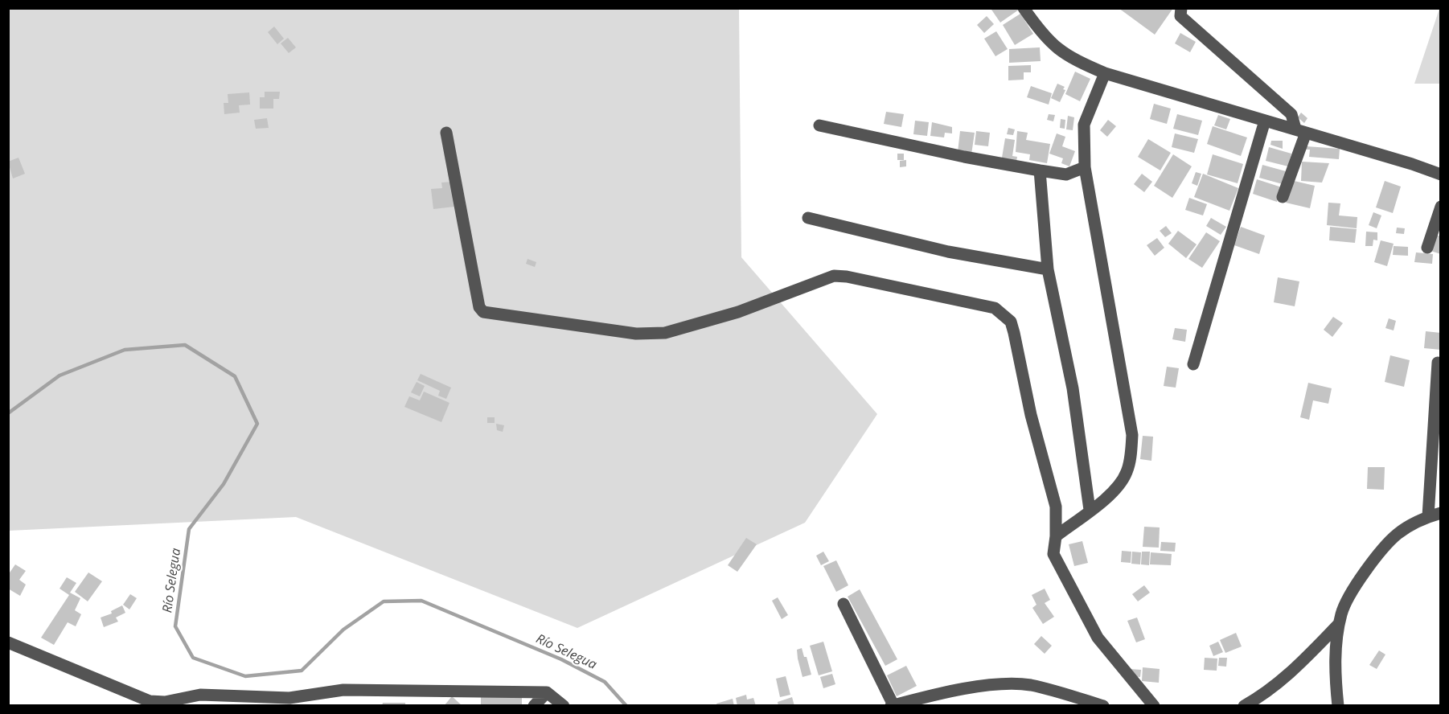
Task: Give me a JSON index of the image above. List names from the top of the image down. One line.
{"water":["Río Selegua"]}
